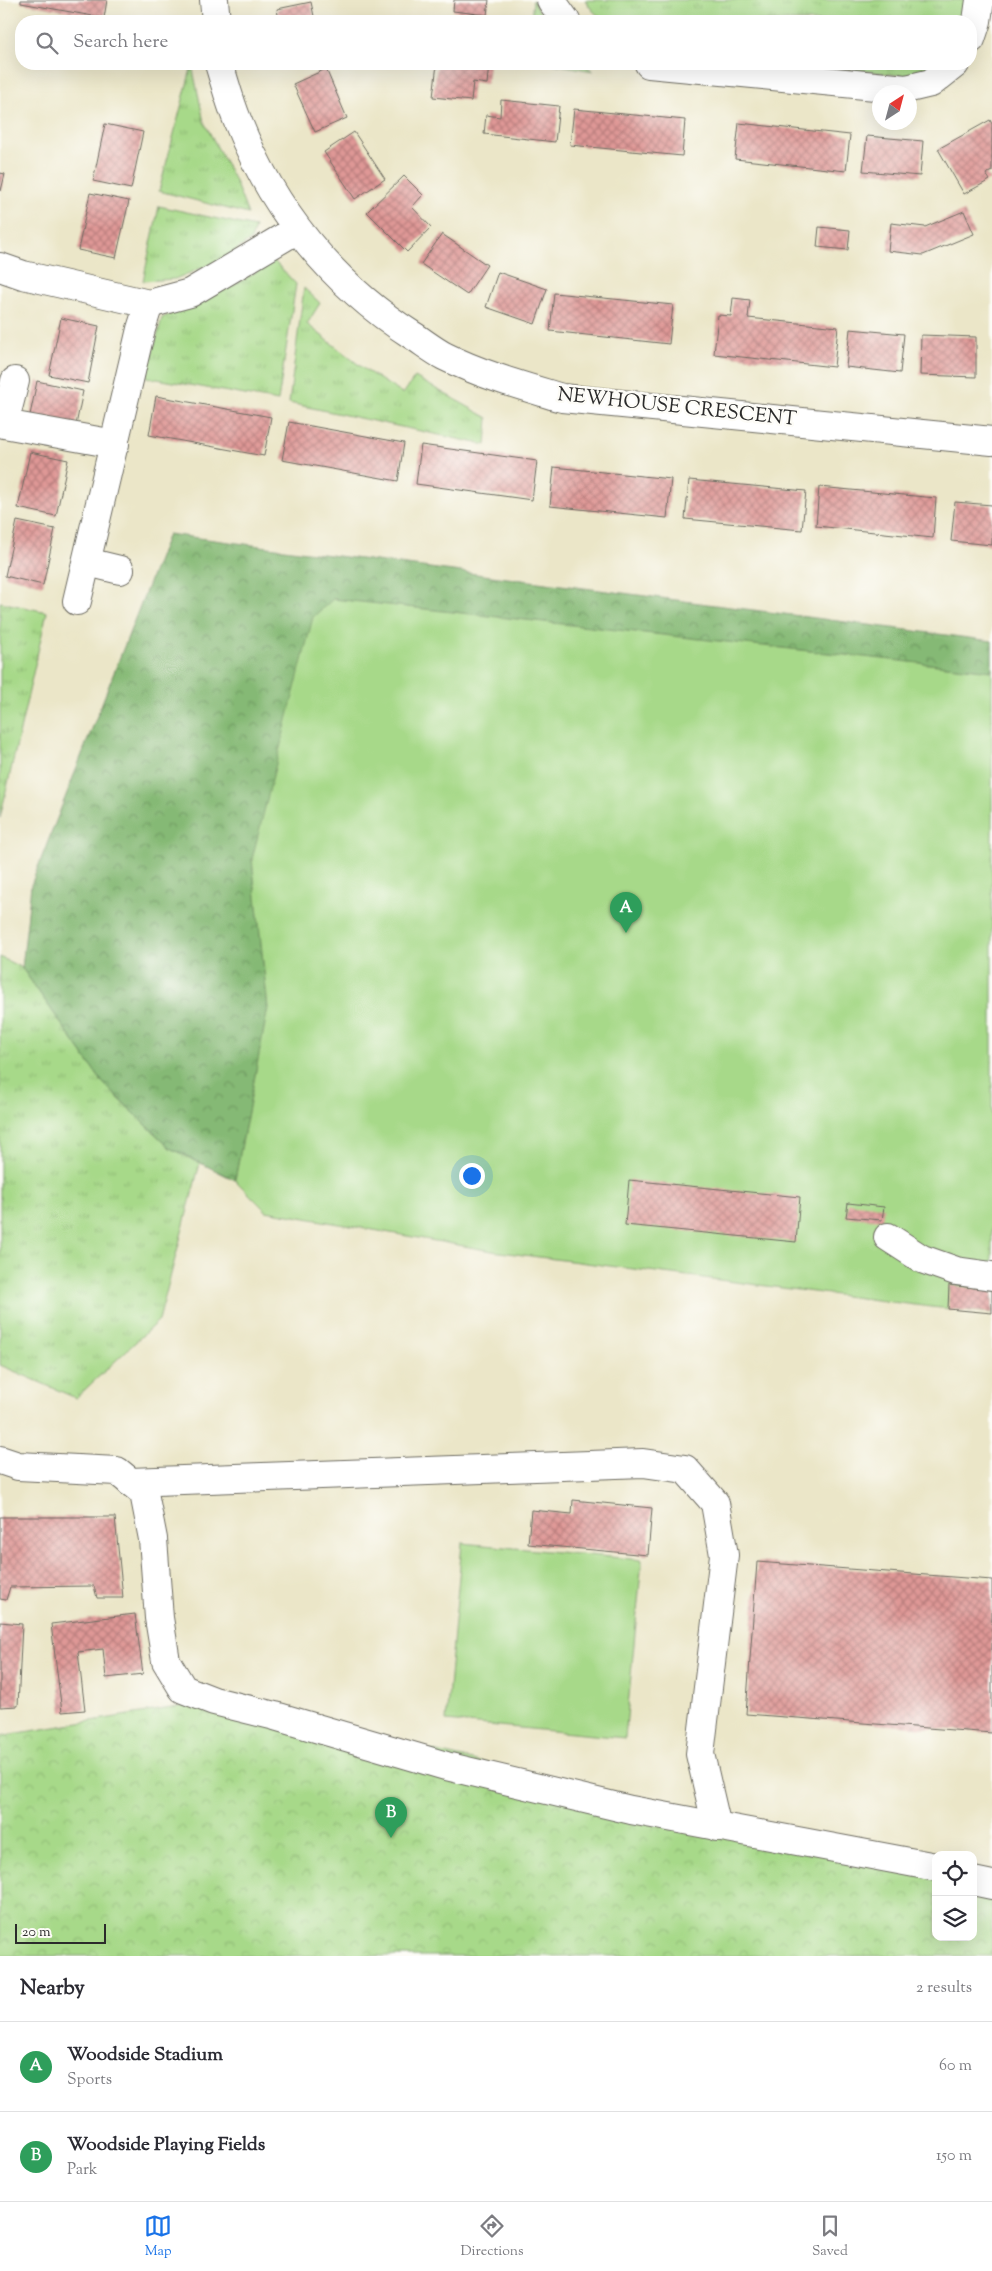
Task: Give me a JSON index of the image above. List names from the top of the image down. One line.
{"streets":{"street":["NEWHOUSE CRESCENT"]},"scale_bar":"20 m","north":"top right","page":{"search":"Search here","pins":["A","B"],"scale":"20 m","heading":["Nearby","2 results"],"list":[{"mark":"A","name":"Woodside Stadium","note":"Sports","value":"60 m"},{"mark":"B","name":"Woodside Playing Fields","note":"Park","value":"150 m"}],"nav":["Map","Directions","Saved"]}}
